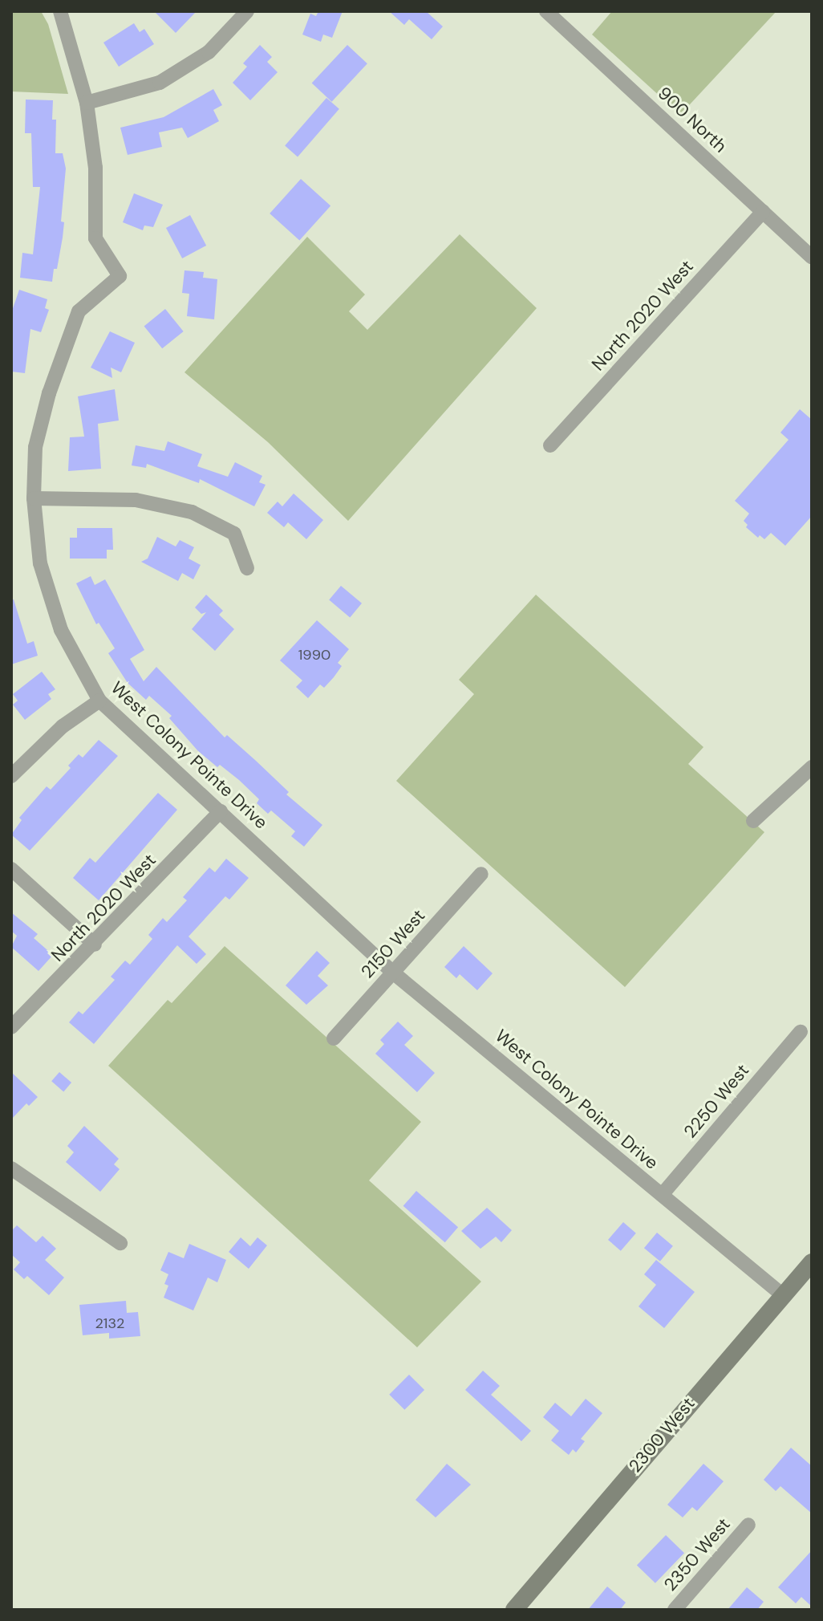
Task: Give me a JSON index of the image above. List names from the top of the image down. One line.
{"streets":{"main road":["2300 West"],"street":["900 North","North 2020 West","West Colony Pointe Drive","2150 West","2250 West","2350 West"]},"crossings":[["900 North","North 2020 West"],["North 2020 West","West Colony Pointe Drive"],["West Colony Pointe Drive","2150 West"],["West Colony Pointe Drive","2250 West"],["West Colony Pointe Drive","2300 West"]],"house_numbers":["1990","2132"]}
